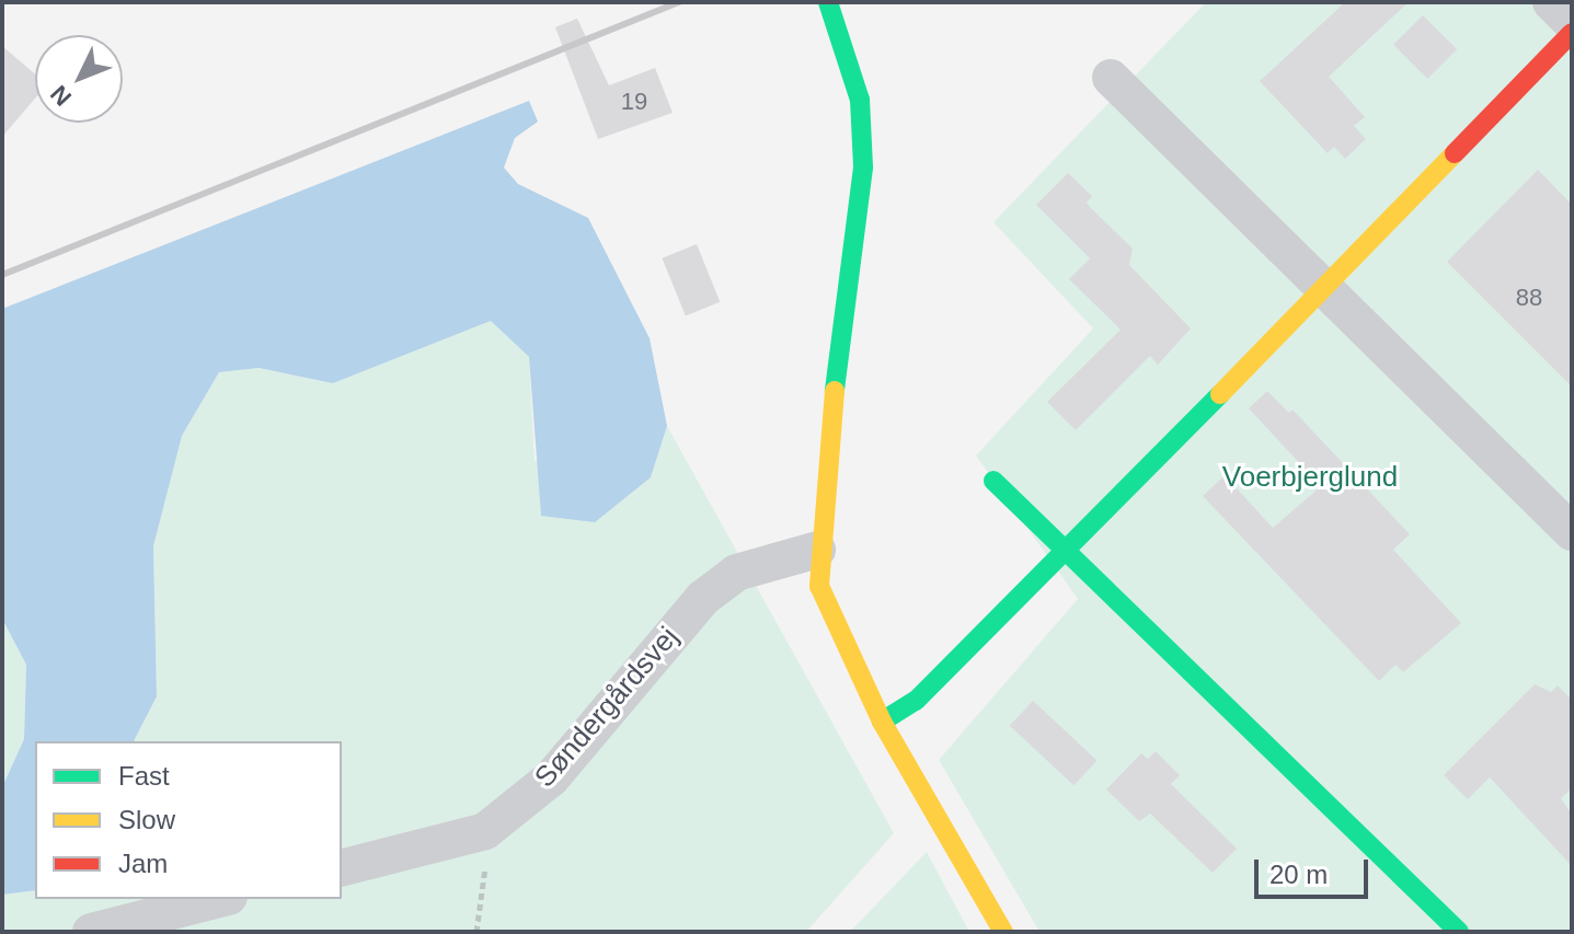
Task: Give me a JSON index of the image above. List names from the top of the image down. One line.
{"streets":{"street":["Søndergårdsvej"]},"parks":["Voerbjerglund"],"house_numbers":["19","88"],"legend":["Fast","Slow","Jam"],"scale_bar":"20 m","north":"bottom left"}
